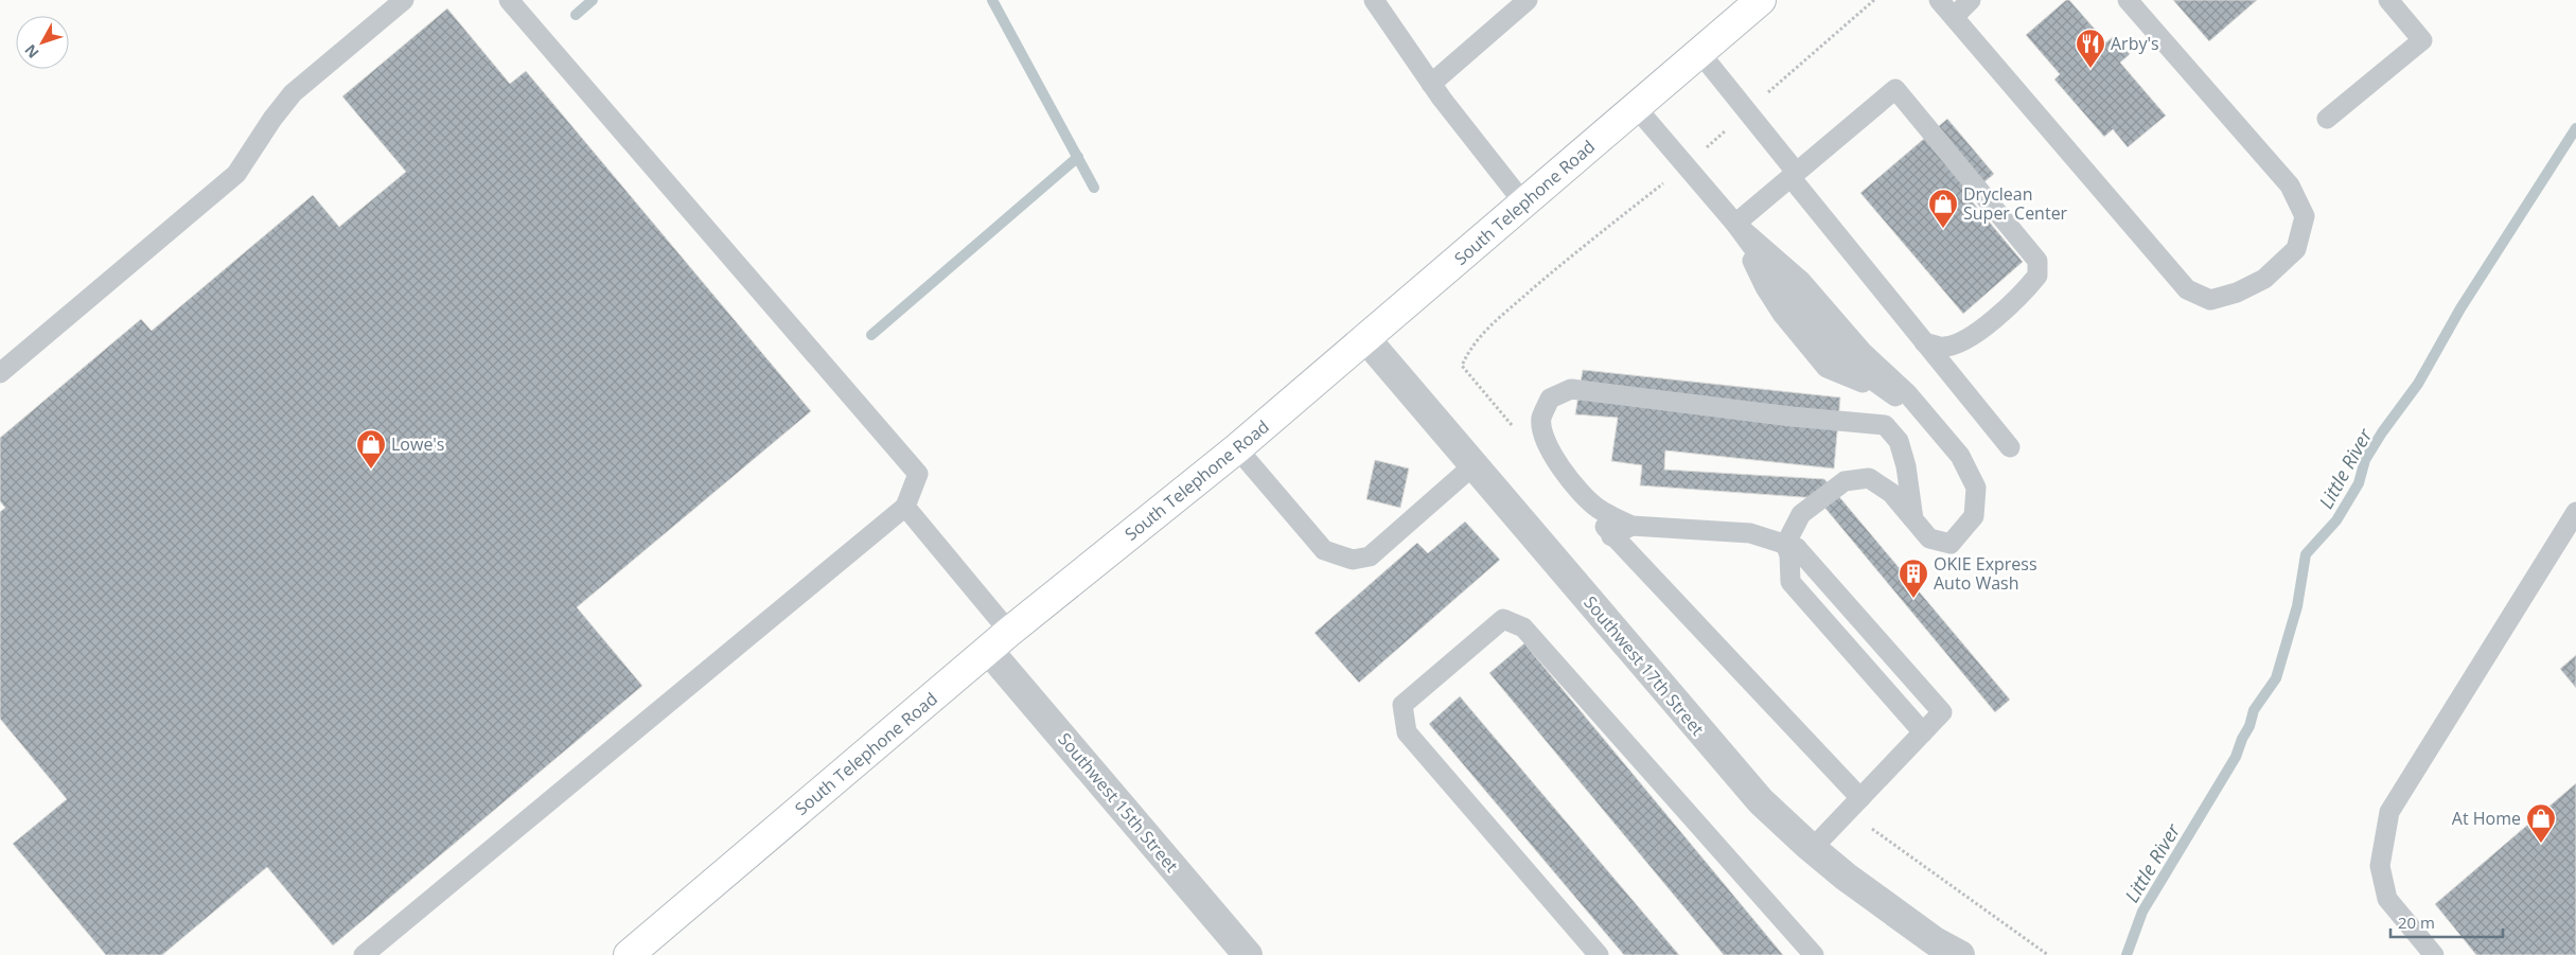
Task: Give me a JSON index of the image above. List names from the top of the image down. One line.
{"streets":{"main road":["South Telephone Road"],"street":["Southwest 17th Street","Southwest 15th Street"]},"crossings":[["South Telephone Road","Southwest 17th Street"],["South Telephone Road","Southwest 15th Street"]],"water":["Little River"],"places":{"restaurant":["Arby's"],"shop":["Dryclean Super Center","Lowe's","At Home"],"building":["OKIE Express Auto Wash"]},"scale_bar":"20 m","north":"bottom left"}
